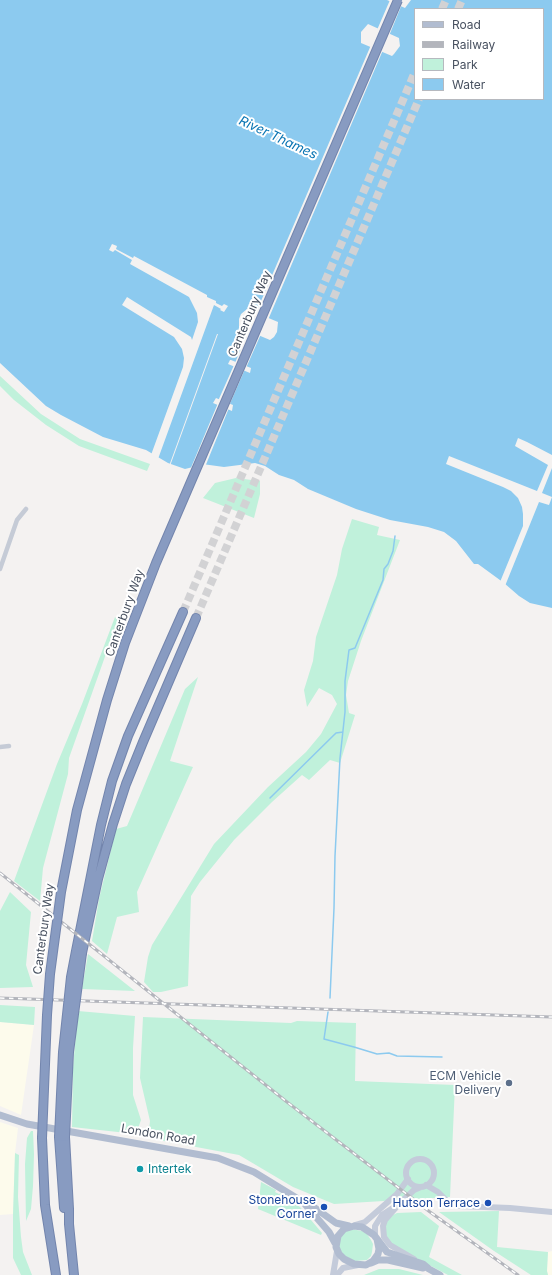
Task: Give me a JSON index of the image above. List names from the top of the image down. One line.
{"streets":{"highway":["Canterbury Way"],"main road":["London Road"]},"water":["River Thames"],"places":["ECM Vehicle Delivery","Intertek","Hutson Terrace","Stonehouse Corner"],"legend":["Road","Railway","Park","Water"]}
